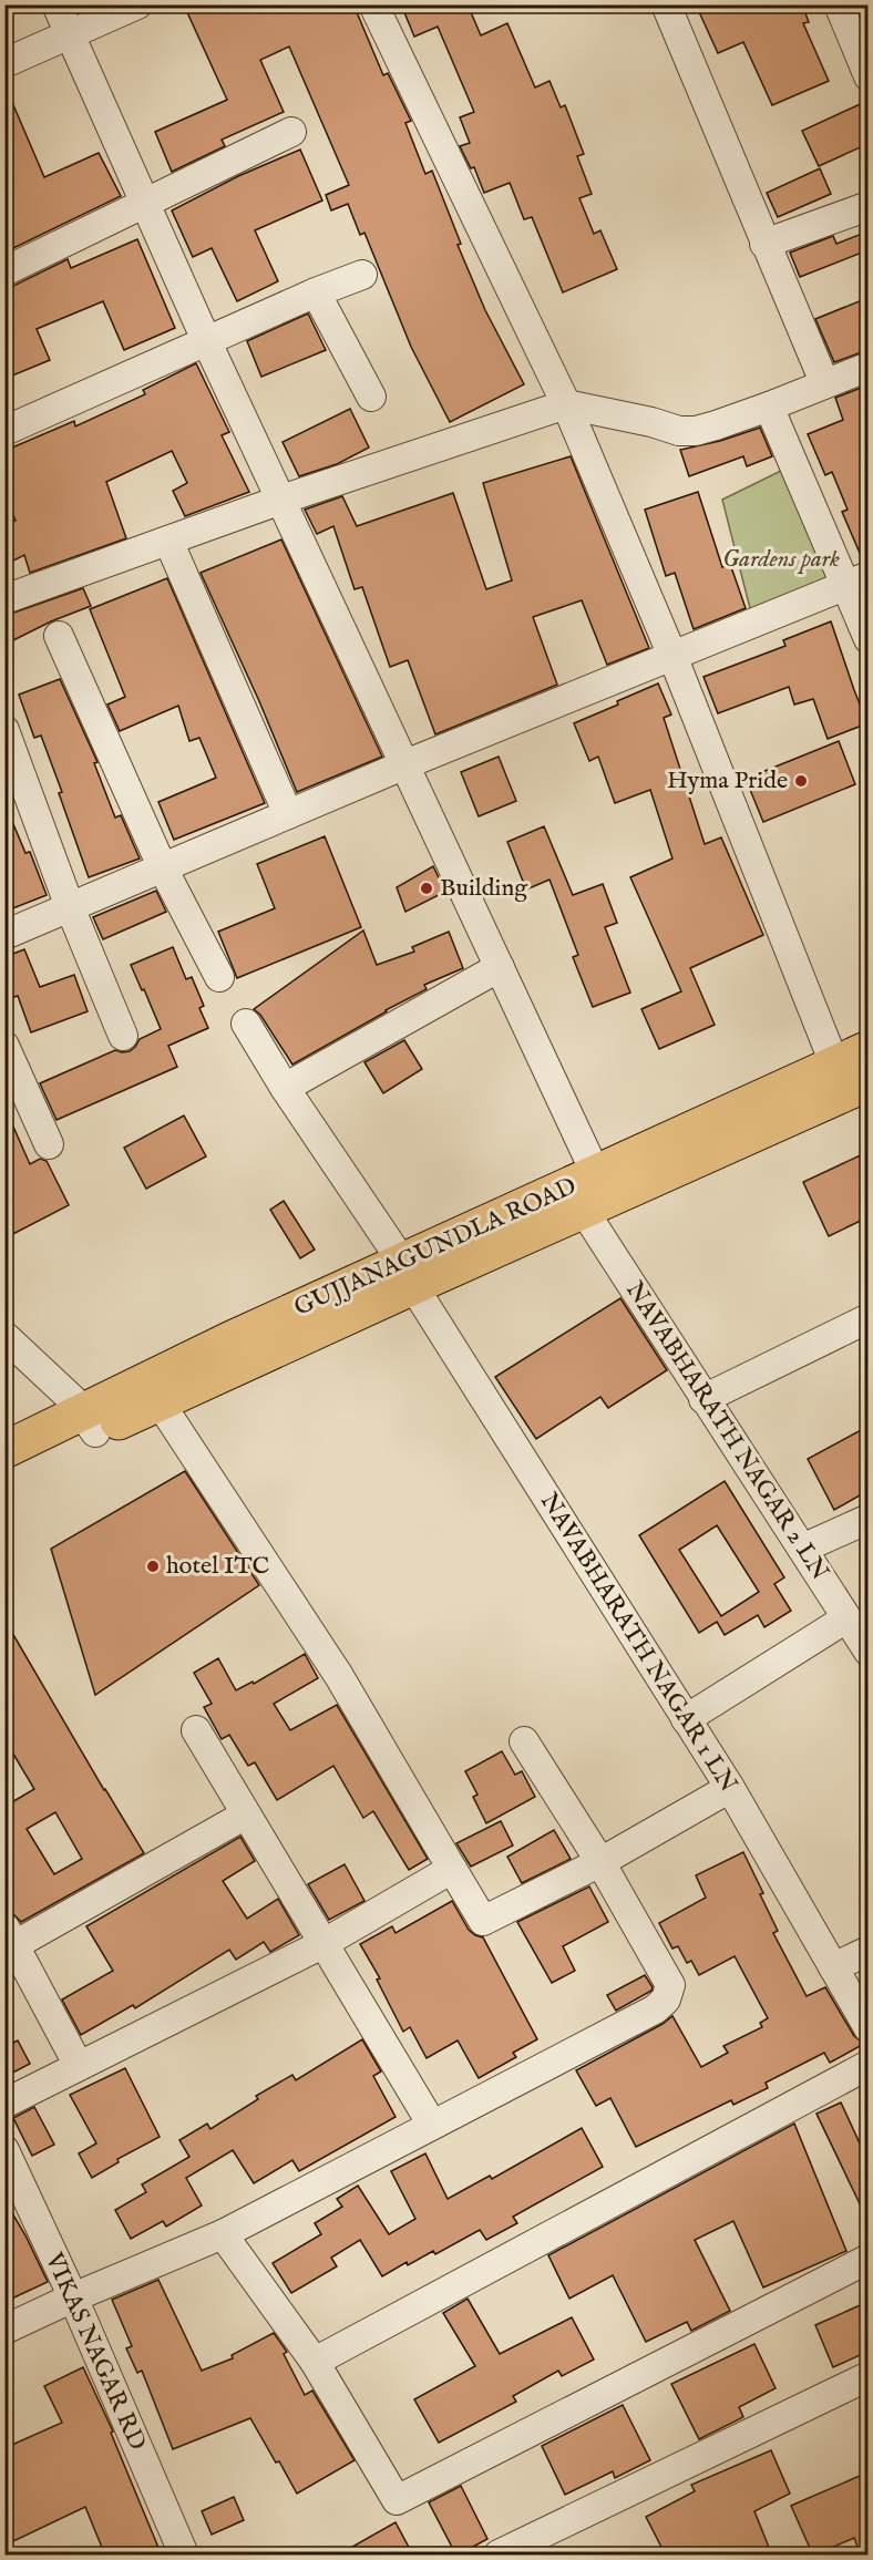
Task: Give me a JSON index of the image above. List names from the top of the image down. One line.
{"streets":{"main road":["GUJJANAGUNDLA ROAD"],"street":["NAVABHARATH NAGAR 2 LN","NAVABHARATH NAGAR 1 LN","VIKAS NAGAR RD"]},"crossings":[["GUJJANAGUNDLA ROAD","NAVABHARATH NAGAR 2 LN"],["GUJJANAGUNDLA ROAD","NAVABHARATH NAGAR 1 LN"]],"parks":["Gardens park"],"places":["Hyma Pride","Building","hotel ITC"]}
